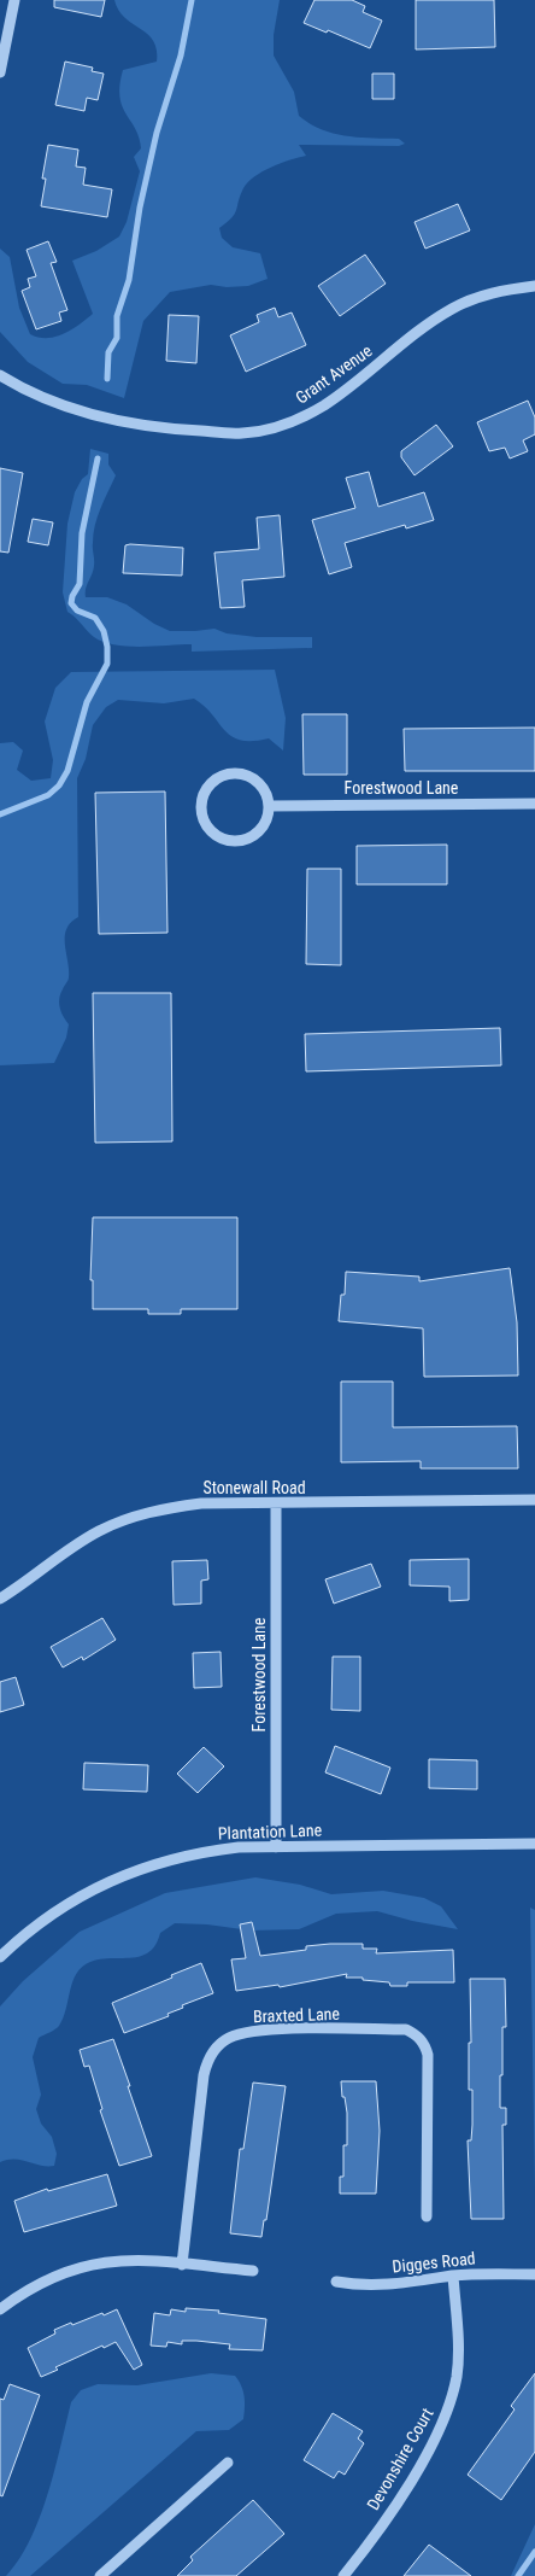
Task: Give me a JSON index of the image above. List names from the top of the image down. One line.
{"streets":{"street":["Grant Avenue","Forestwood Lane","Stonewall Road","Plantation Lane","Braxted Lane","Digges Road","Devonshire Court"]},"crossings":[["Forestwood Lane","Stonewall Road"],["Forestwood Lane","Plantation Lane"],["Digges Road","Devonshire Court"]]}
